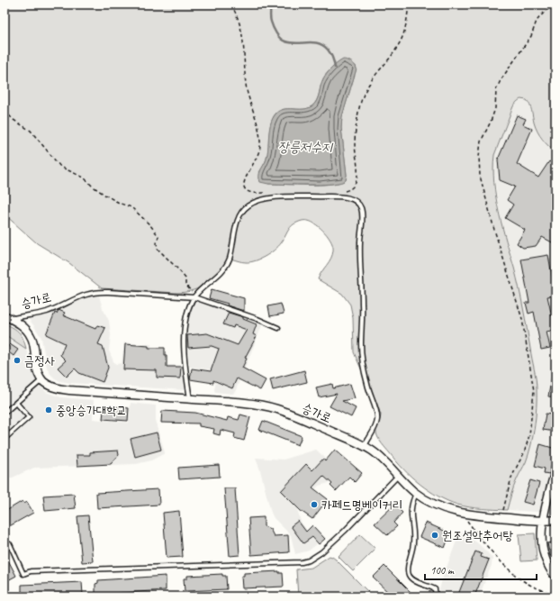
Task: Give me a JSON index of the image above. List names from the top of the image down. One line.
{"streets":{"street":["승가로"]},"water":["장릉저수지"],"places":["금정사","중앙승가대학교","카페드명베이커리","원조설악추어탕"],"scale_bar":"100 m"}
